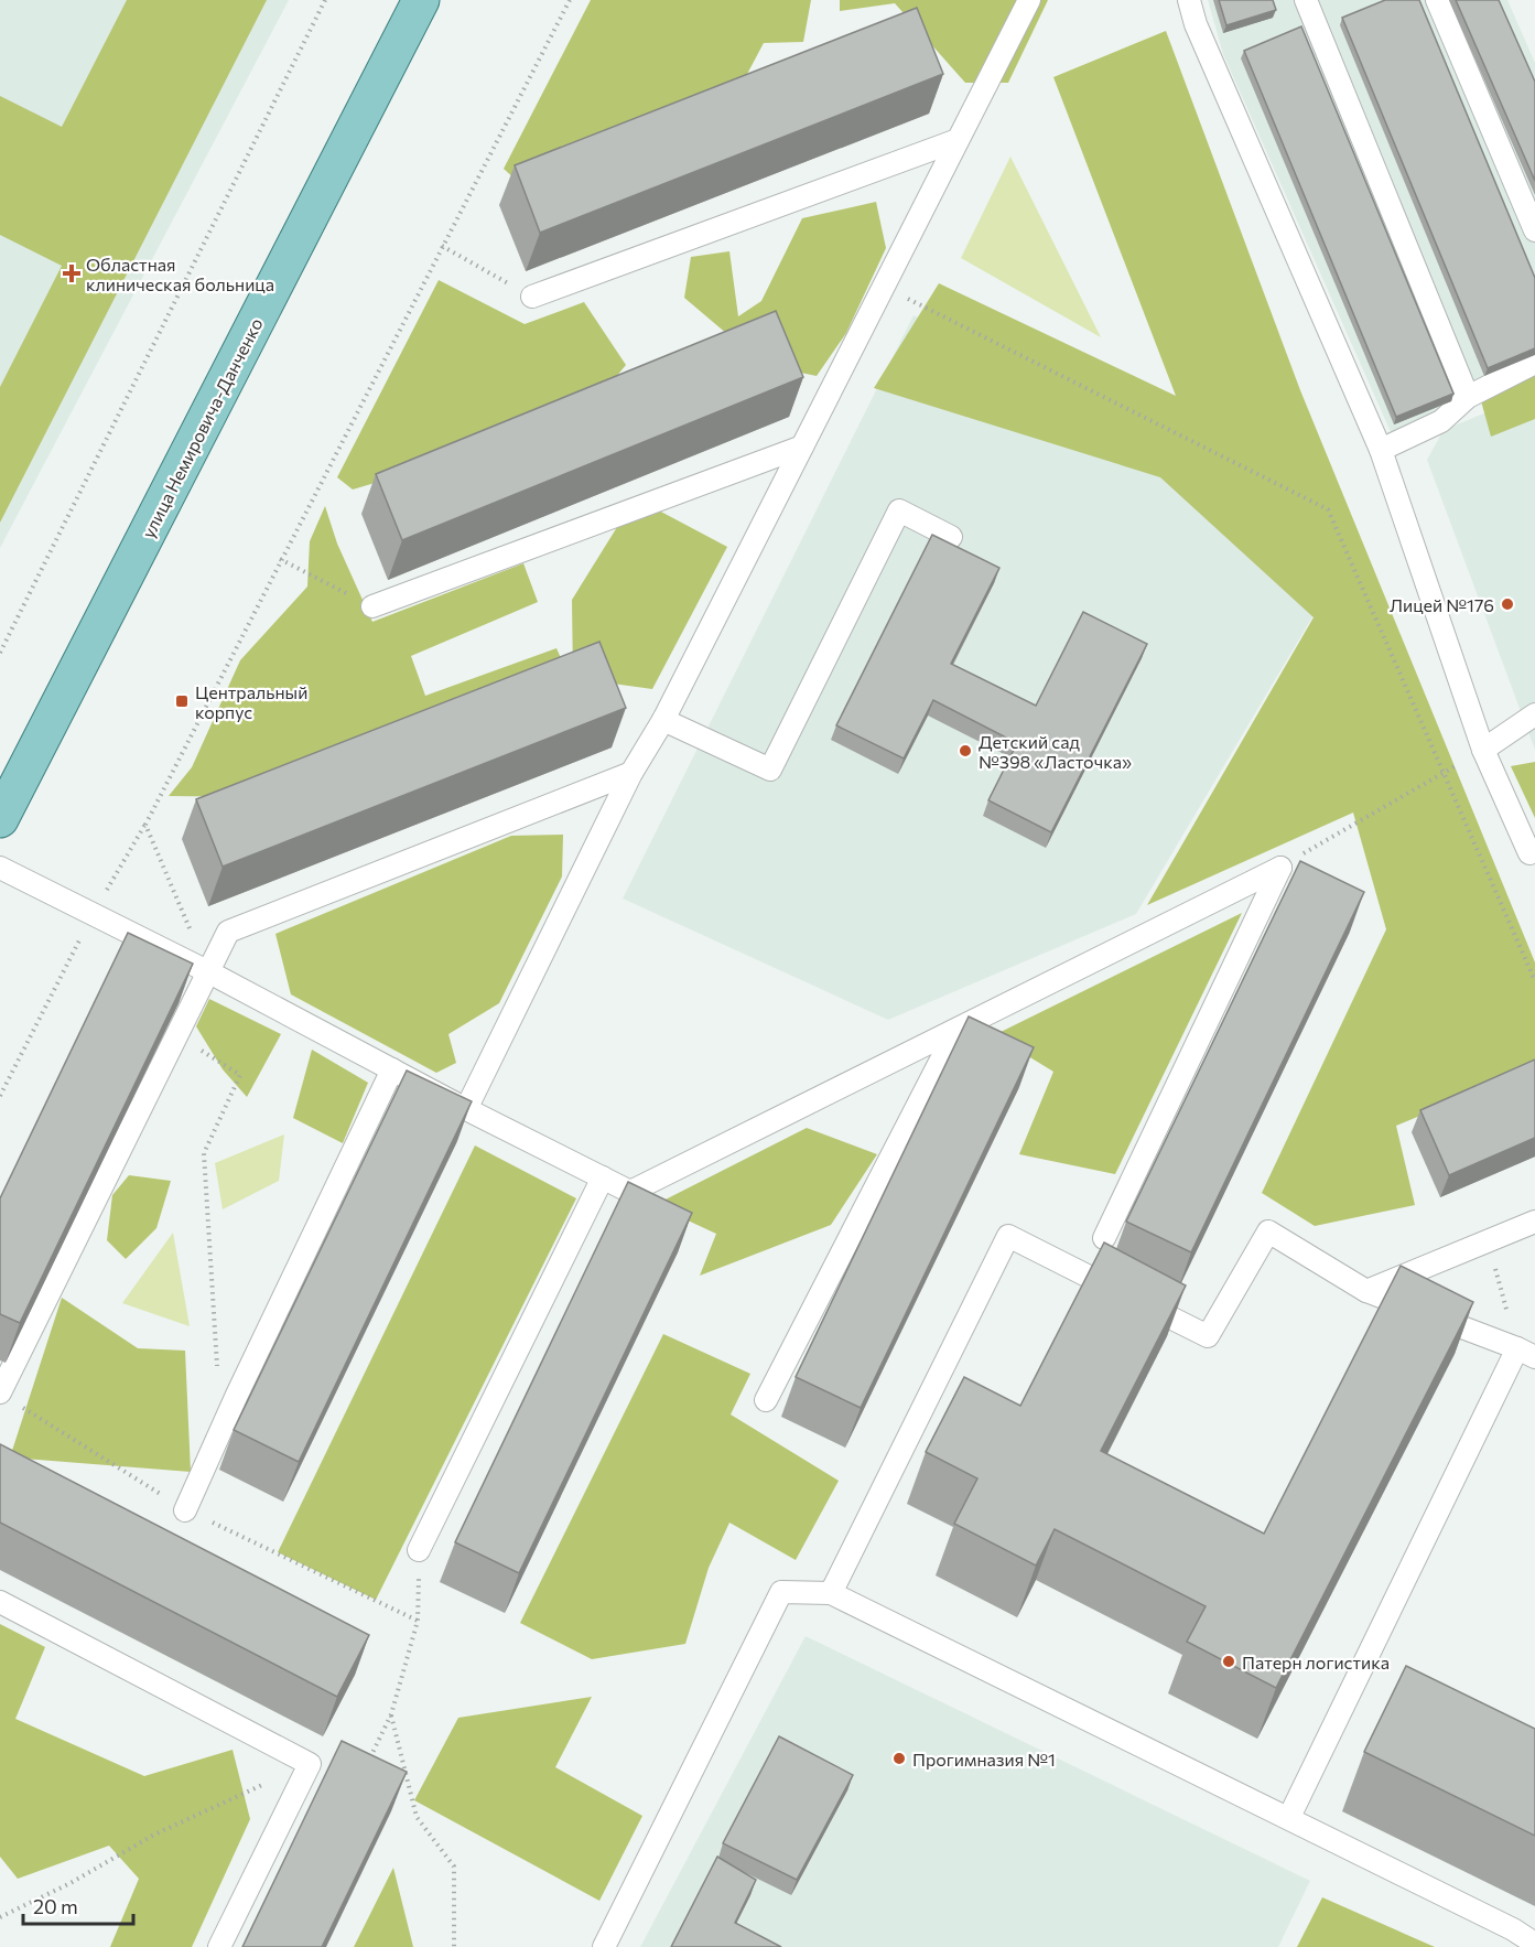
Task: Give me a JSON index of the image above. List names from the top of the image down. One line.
{"streets":{"main road":["улица Немировича-Данченко"]},"places":{"health":["Областная клиническая больница"],"other":["Лицей №176","Детский сад №398 «Ласточка»","Патерн логистика","Прогимназия №1"],"transit":["Центральный корпус"]},"scale_bar":"20 m"}
